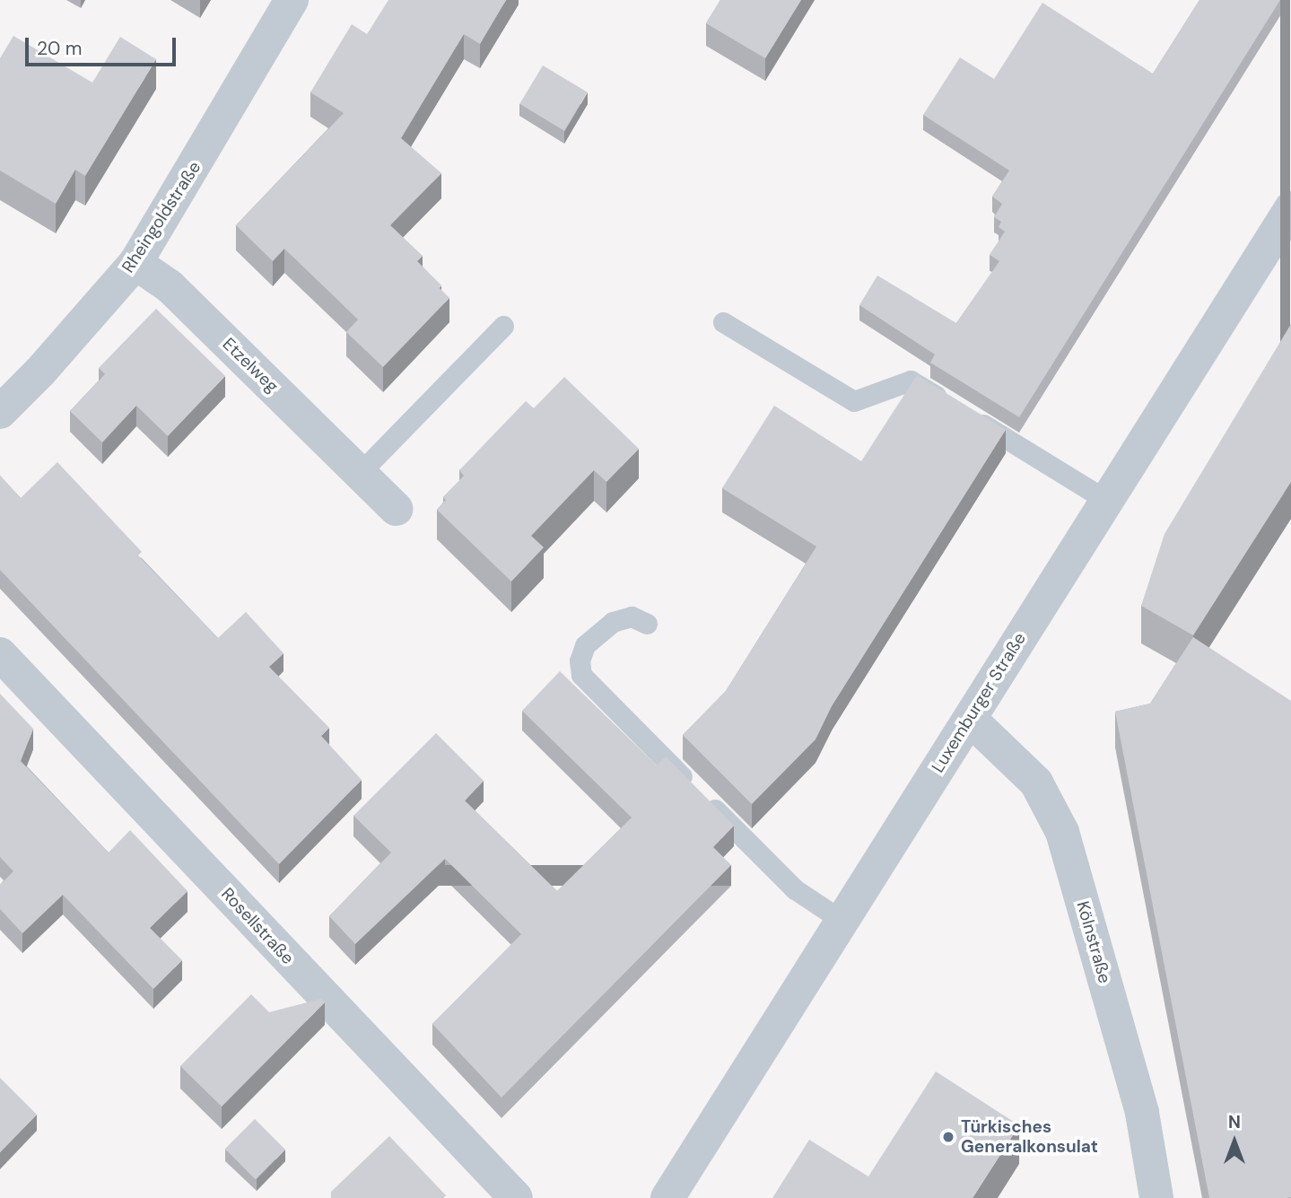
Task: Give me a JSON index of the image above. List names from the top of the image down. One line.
{"streets":{"street":["Rheingoldstraße","Etzelweg","Luxemburger Straße","Rosellstraße","Kölnstraße"]},"crossings":[["Rheingoldstraße","Etzelweg"],["Luxemburger Straße","Kölnstraße"]],"places":["Türkisches Generalkonsulat"],"scale_bar":"20 m","north":"top"}
